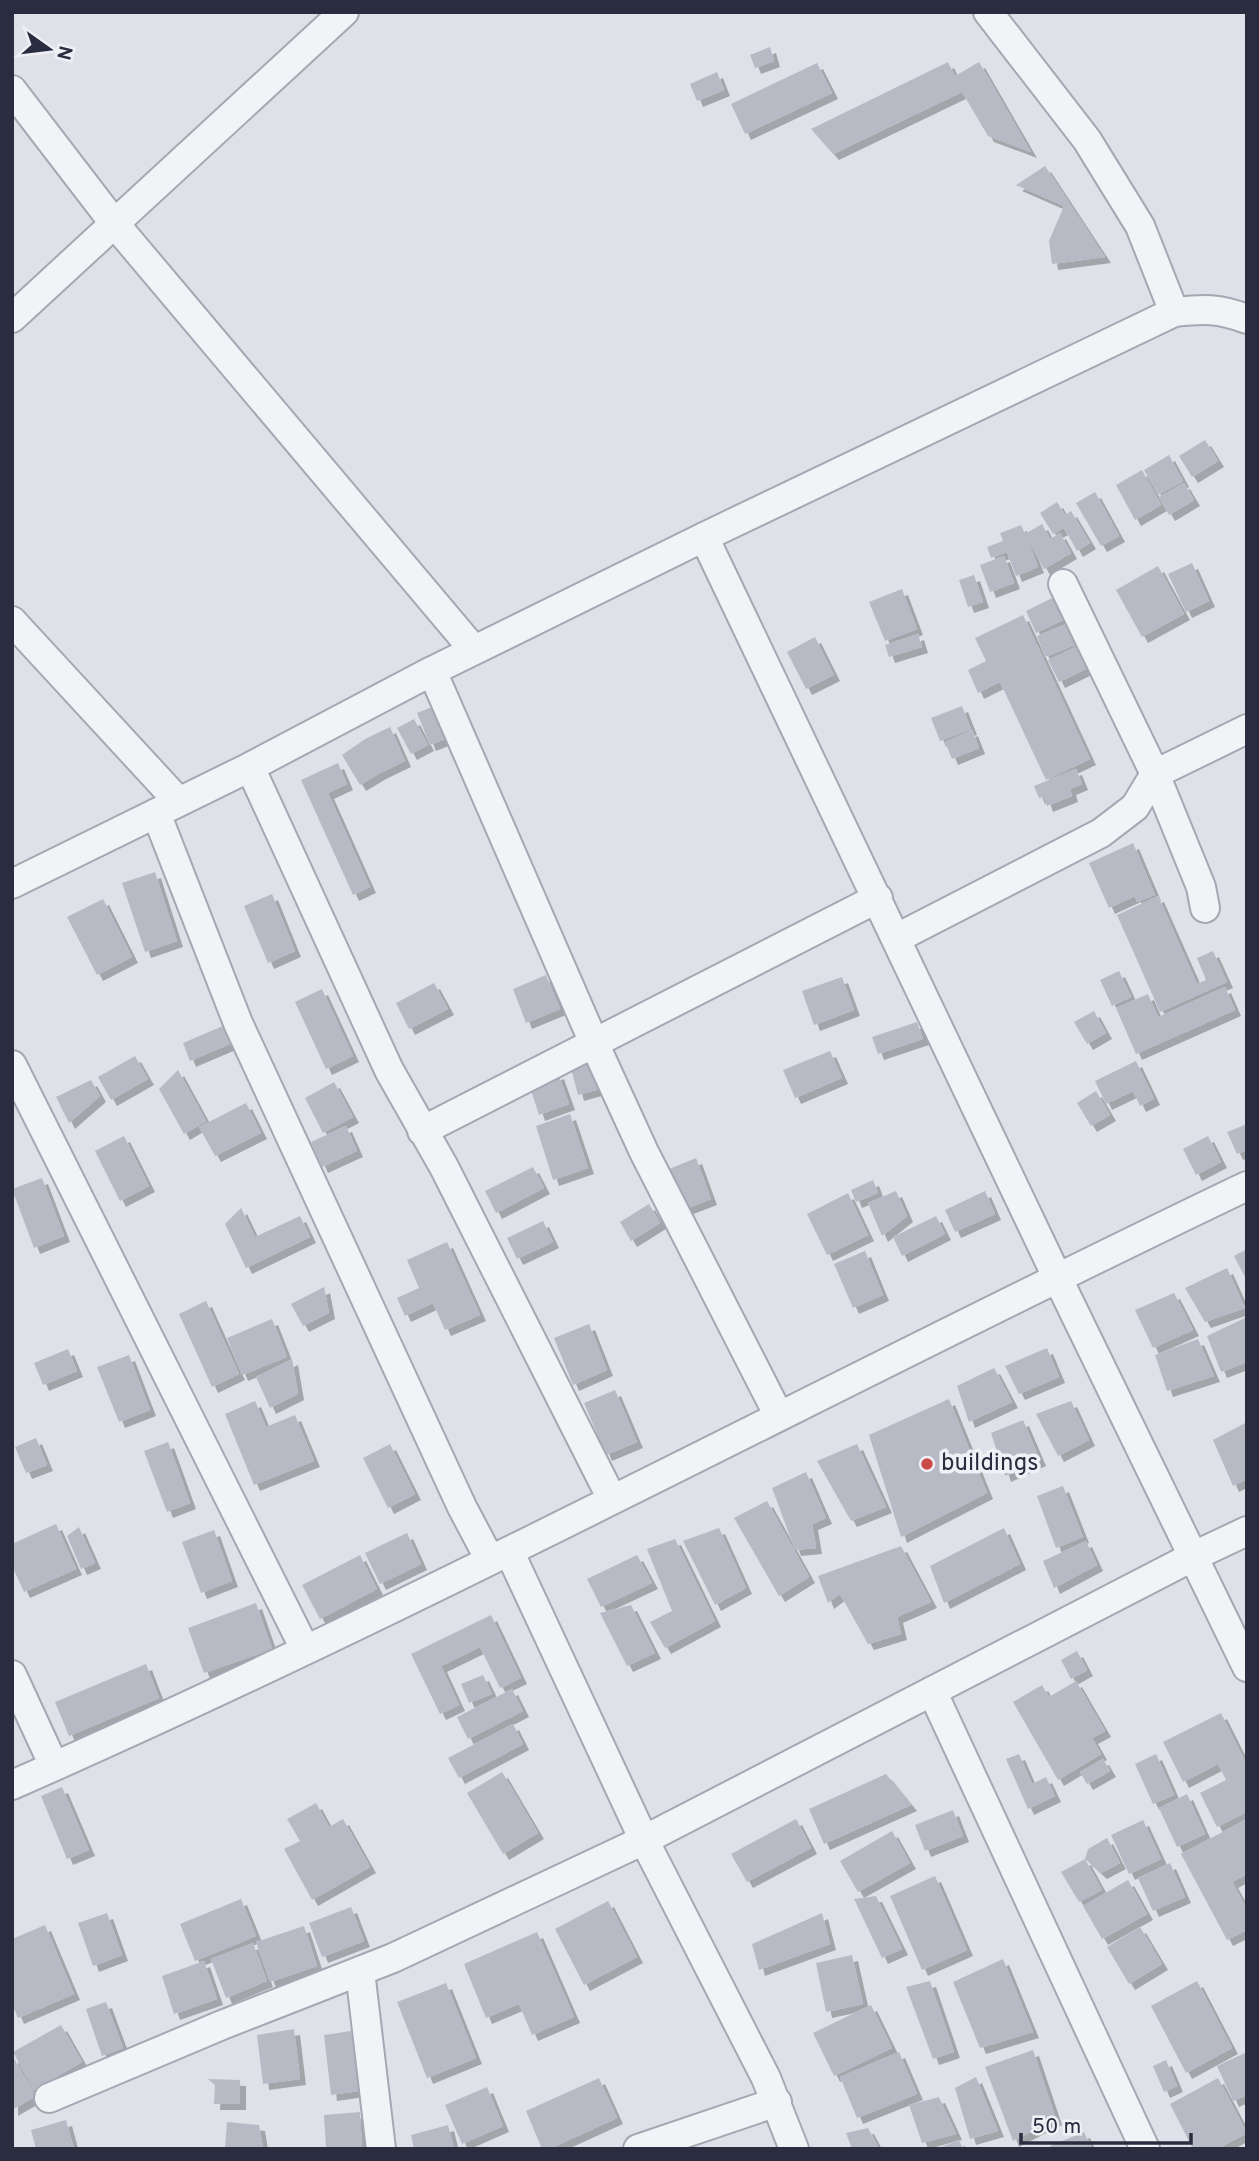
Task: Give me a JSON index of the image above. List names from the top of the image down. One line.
{"places":["buildings"],"scale_bar":"50 m","north":"right"}
